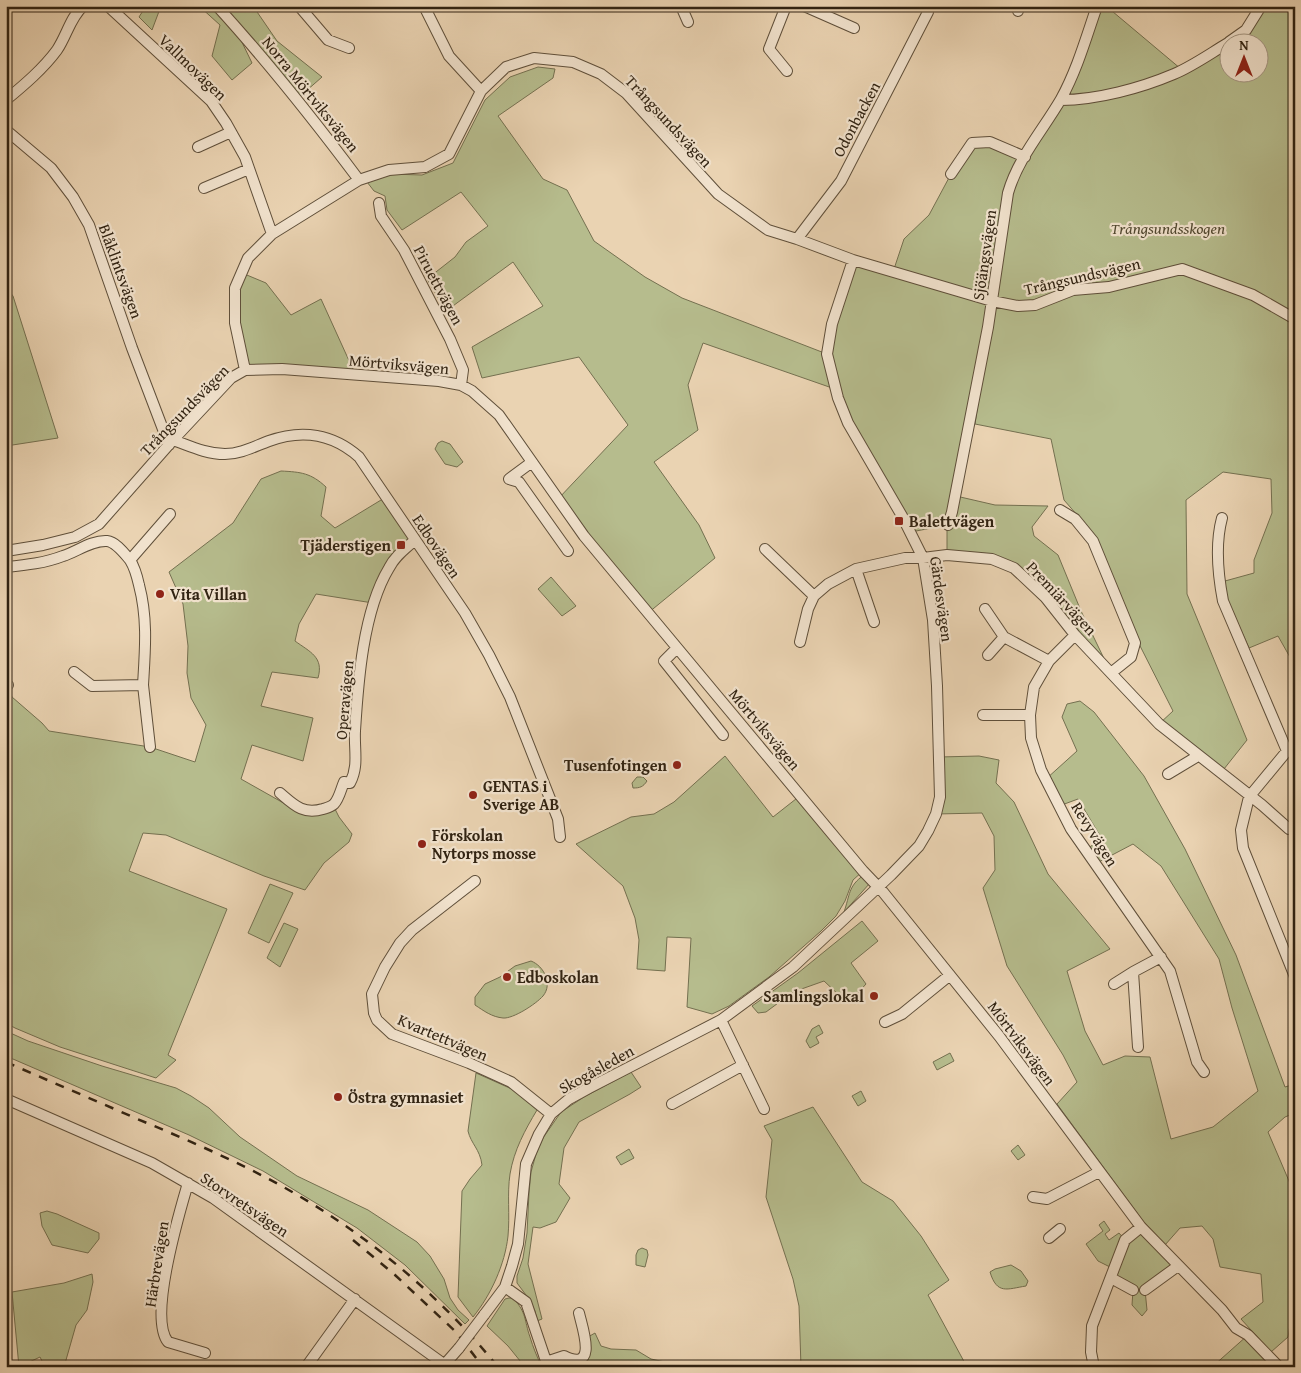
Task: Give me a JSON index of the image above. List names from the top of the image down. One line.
{"streets":{"street":["Vallmovägen","Norra Mörtviksvägen","Odonbacken","Trångsundsvägen","Sjöängsvägen","Blåklintsvägen","Piruettvägen","Mörtviksvägen","Edbovägen","Premiärvägen","Gärdesvägen","Operavägen","Revyvägen","Kvartettvägen","Skogåsleden","Storvretsvägen","Härbrevägen"]},"crossings":[["Vallmovägen","Trångsundsvägen"],["Norra Mörtviksvägen","Trångsundsvägen"],["Odonbacken","Trångsundsvägen"],["Trångsundsvägen","Sjöängsvägen"],["Trångsundsvägen","Blåklintsvägen"],["Trångsundsvägen","Mörtviksvägen"],["Trångsundsvägen","Edbovägen"],["Trångsundsvägen","Gärdesvägen"],["Blåklintsvägen","Edbovägen"],["Piruettvägen","Mörtviksvägen"],["Mörtviksvägen","Gärdesvägen"],["Mörtviksvägen","Skogåsleden"],["Edbovägen","Operavägen"],["Premiärvägen","Gärdesvägen"],["Premiärvägen","Revyvägen"],["Gärdesvägen","Skogåsleden"],["Kvartettvägen","Skogåsleden"],["Skogåsleden","Storvretsvägen"],["Storvretsvägen","Härbrevägen"]],"parks":["Trångsundsskogen"],"places":{"transit":["Balettvägen","Tjäderstigen"],"other":["Vita Villan","Tusenfotingen","GENTAS i Sverige AB","Förskolan Nytorps mosse","Edboskolan","Samlingslokal","Östra gymnasiet"]},"north":"top"}
